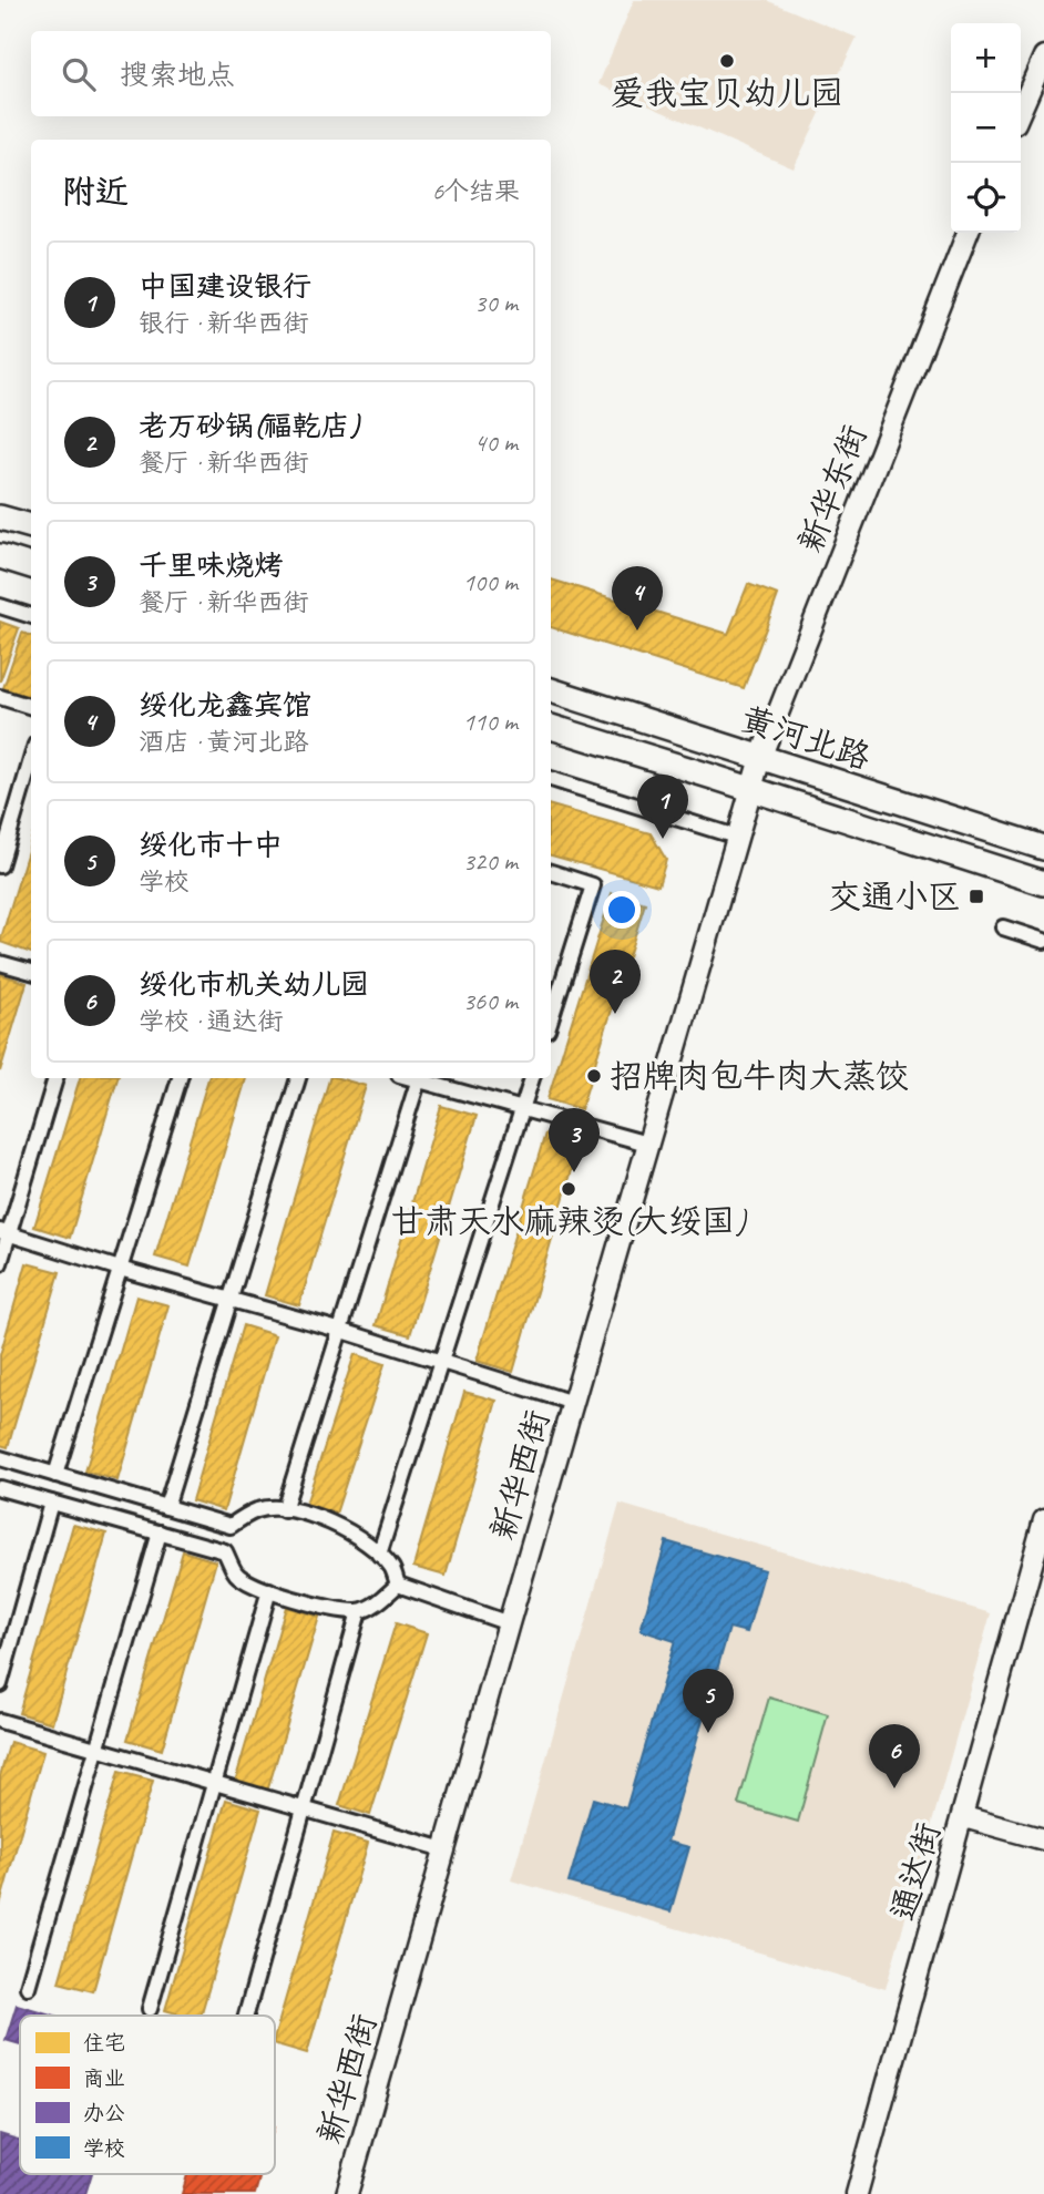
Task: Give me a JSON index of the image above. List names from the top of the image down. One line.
{"streets":{"main road":["新华东街","黄河北路","新华西街","通达街"]},"crossings":[["新华东街","黄河北路"],["新华东街","新华西街"],["黄河北路","新华西街"]],"places":{"other":["爱我宝贝幼儿园","招牌肉包牛肉大蒸饺","甘肃天水麻辣烫(大绥国)"],"transit":["交通小区"]},"legend":["住宅","商业","办公","学校"],"page":{"map_buttons":["+","−"],"search":"搜索地点","heading":["附近","6个结果"],"list":[{"mark":"1","name":"中国建设银行","note":"银行 · 新华西街","value":"30 m"},{"mark":"2","name":"老万砂锅(福乾店)","note":"餐厅 · 新华西街","value":"40 m"},{"mark":"3","name":"千里味烧烤","note":"餐厅 · 新华西街","value":"100 m"},{"mark":"4","name":"绥化龙鑫宾馆","note":"酒店 · 黄河北路","value":"110 m"},{"mark":"5","name":"绥化市十中","note":"学校","value":"320 m"},{"mark":"6","name":"绥化市机关幼儿园","note":"学校 · 通达街","value":"360 m"}],"pins":["4","1","2","3","5","6"]}}
